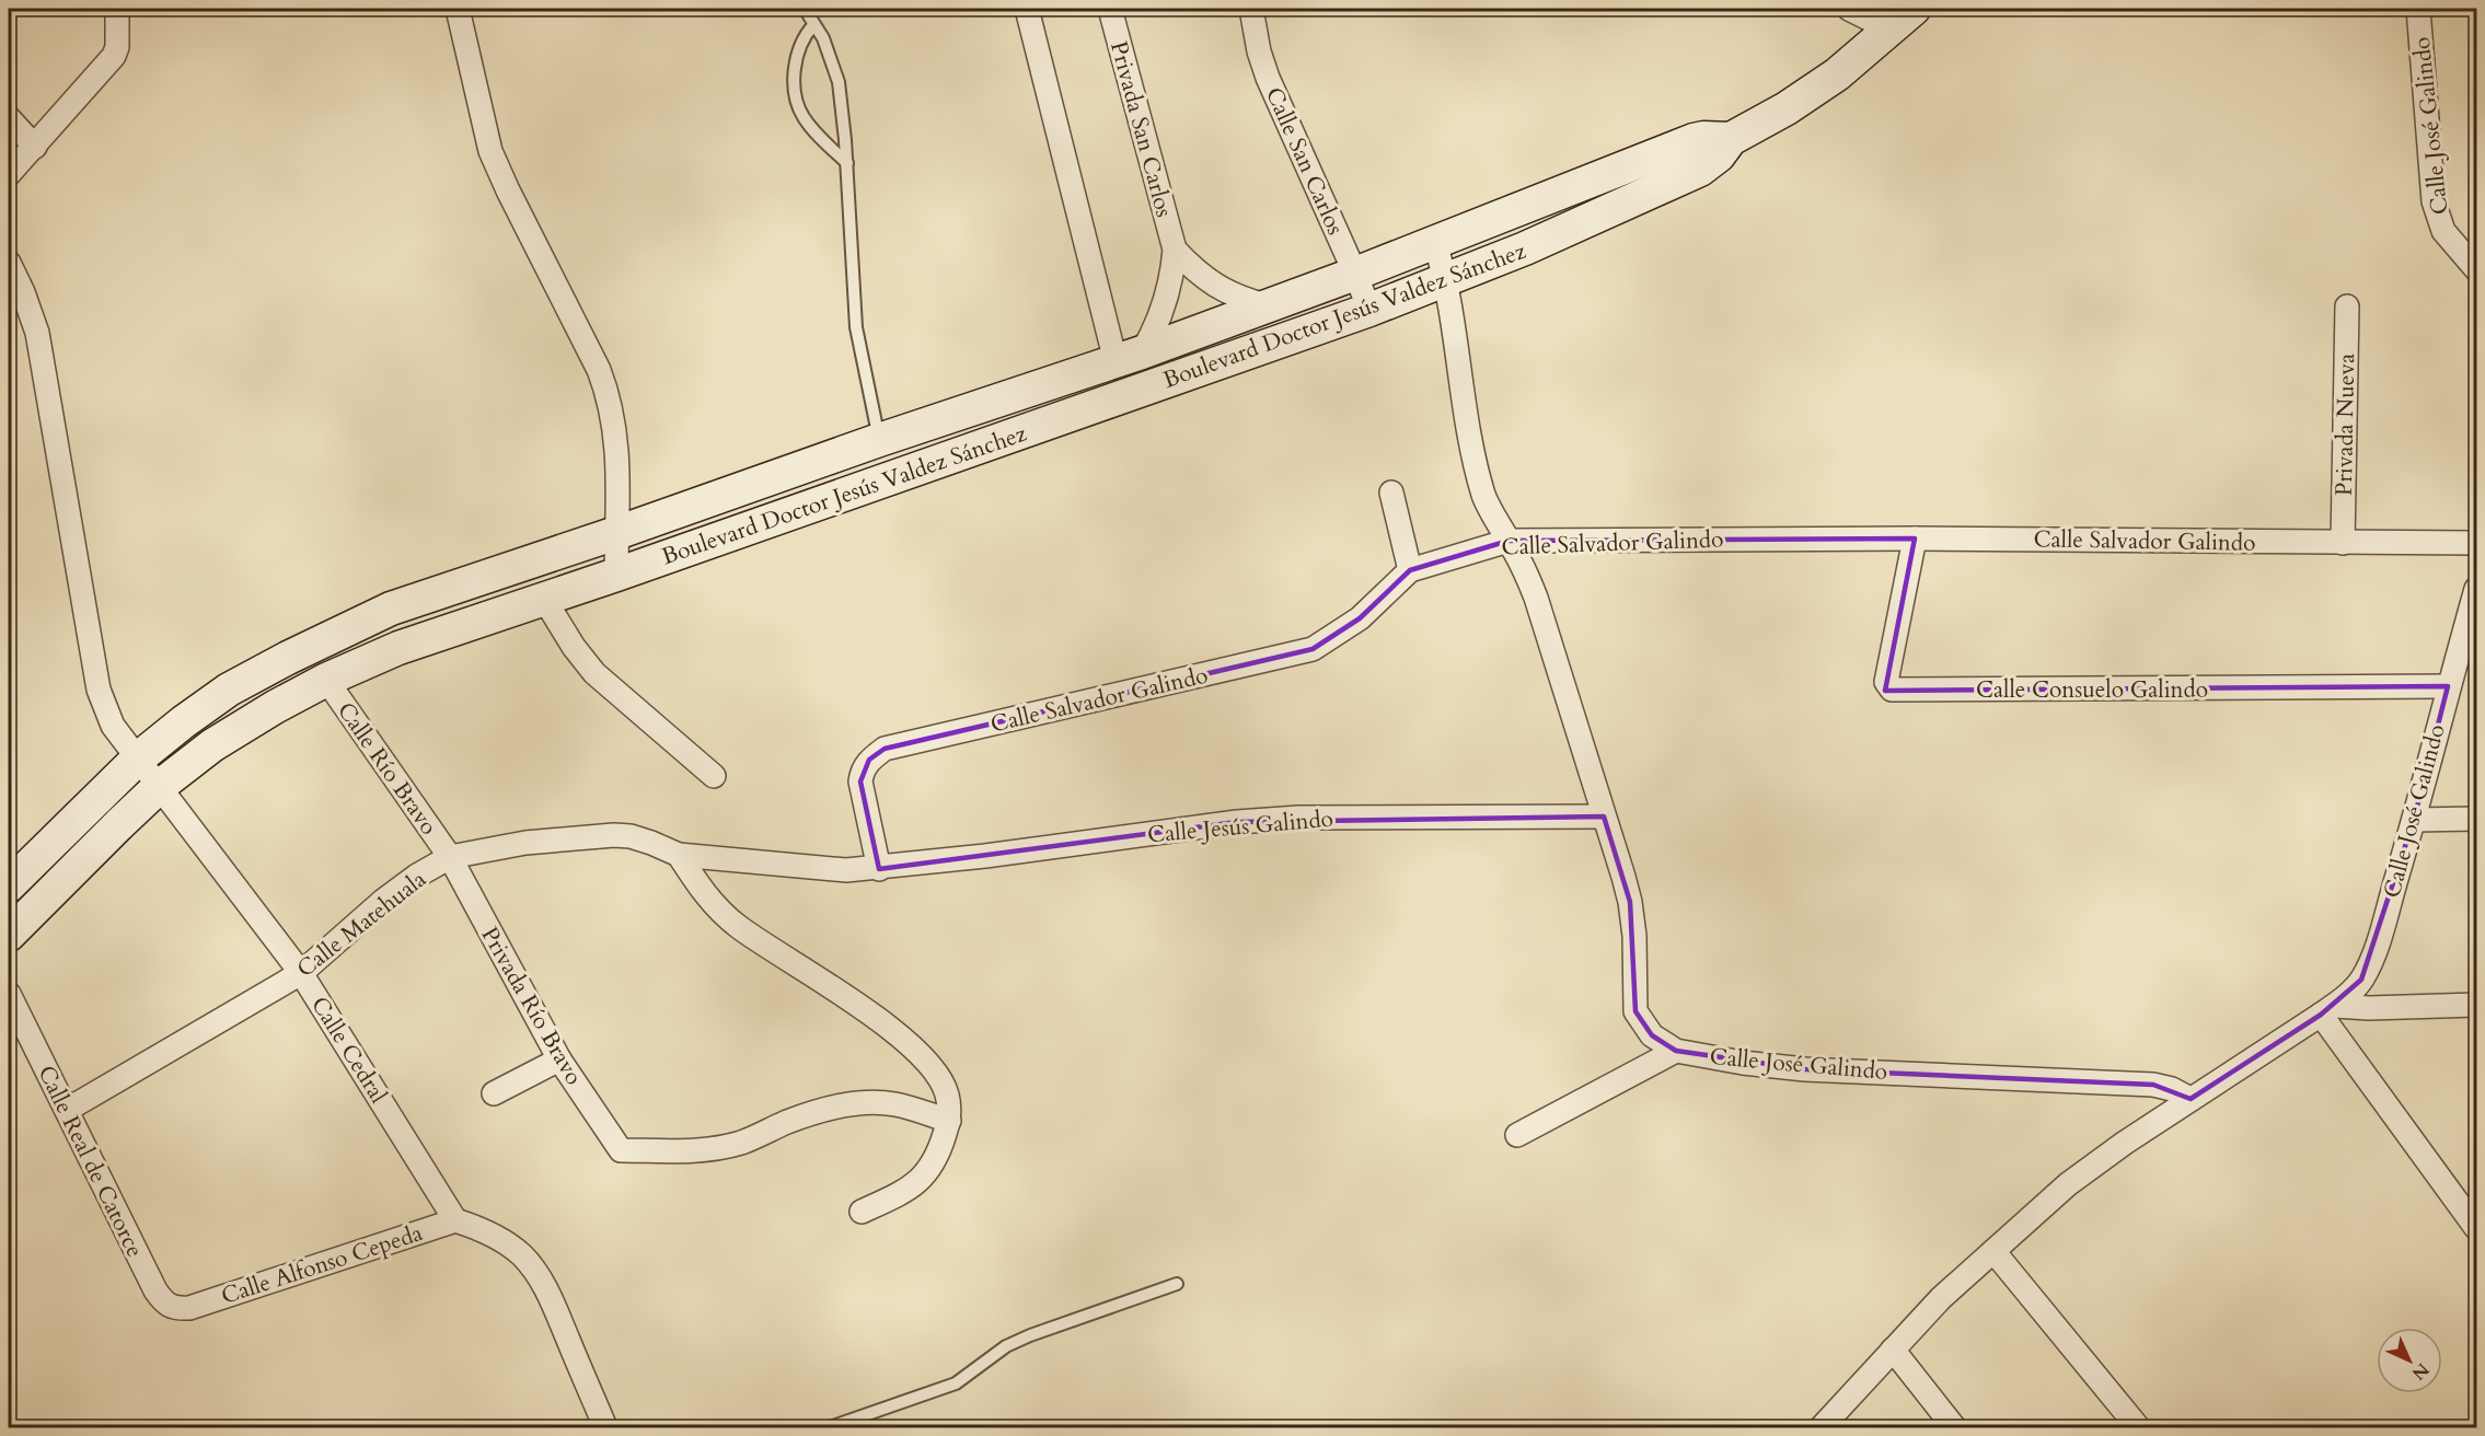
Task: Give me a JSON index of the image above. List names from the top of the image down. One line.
{"streets":{"main road":["Boulevard Doctor Jesús Valdez Sánchez"],"street":["Calle José Galindo","Privada San Carlos","Calle San Carlos","Privada Nueva","Calle Salvador Galindo","Calle Consuelo Galindo","Calle Río Bravo","Calle Jesús Galindo","Calle Matehuala","Privada Río Bravo","Calle Cedral","Calle Real de Catorce","Calle Alfonso Cepeda"]},"crossings":[["Calle José Galindo","Boulevard Doctor Jesús Valdez Sánchez"],["Calle José Galindo","Calle Salvador Galindo"],["Calle José Galindo","Calle Consuelo Galindo"],["Calle José Galindo","Calle Jesús Galindo"],["Privada San Carlos","Boulevard Doctor Jesús Valdez Sánchez"],["Calle San Carlos","Boulevard Doctor Jesús Valdez Sánchez"],["Boulevard Doctor Jesús Valdez Sánchez","Calle Río Bravo"],["Boulevard Doctor Jesús Valdez Sánchez","Calle Cedral"],["Privada Nueva","Calle Salvador Galindo"],["Calle Salvador Galindo","Calle Consuelo Galindo"],["Calle Salvador Galindo","Calle Jesús Galindo"],["Calle Salvador Galindo","Calle Matehuala"],["Calle Río Bravo","Calle Matehuala"],["Calle Río Bravo","Privada Río Bravo"],["Calle Jesús Galindo","Calle Matehuala"],["Calle Matehuala","Privada Río Bravo"],["Calle Matehuala","Calle Cedral"],["Calle Matehuala","Calle Real de Catorce"],["Calle Cedral","Calle Alfonso Cepeda"],["Calle Real de Catorce","Calle Alfonso Cepeda"]],"north":"bottom right"}
